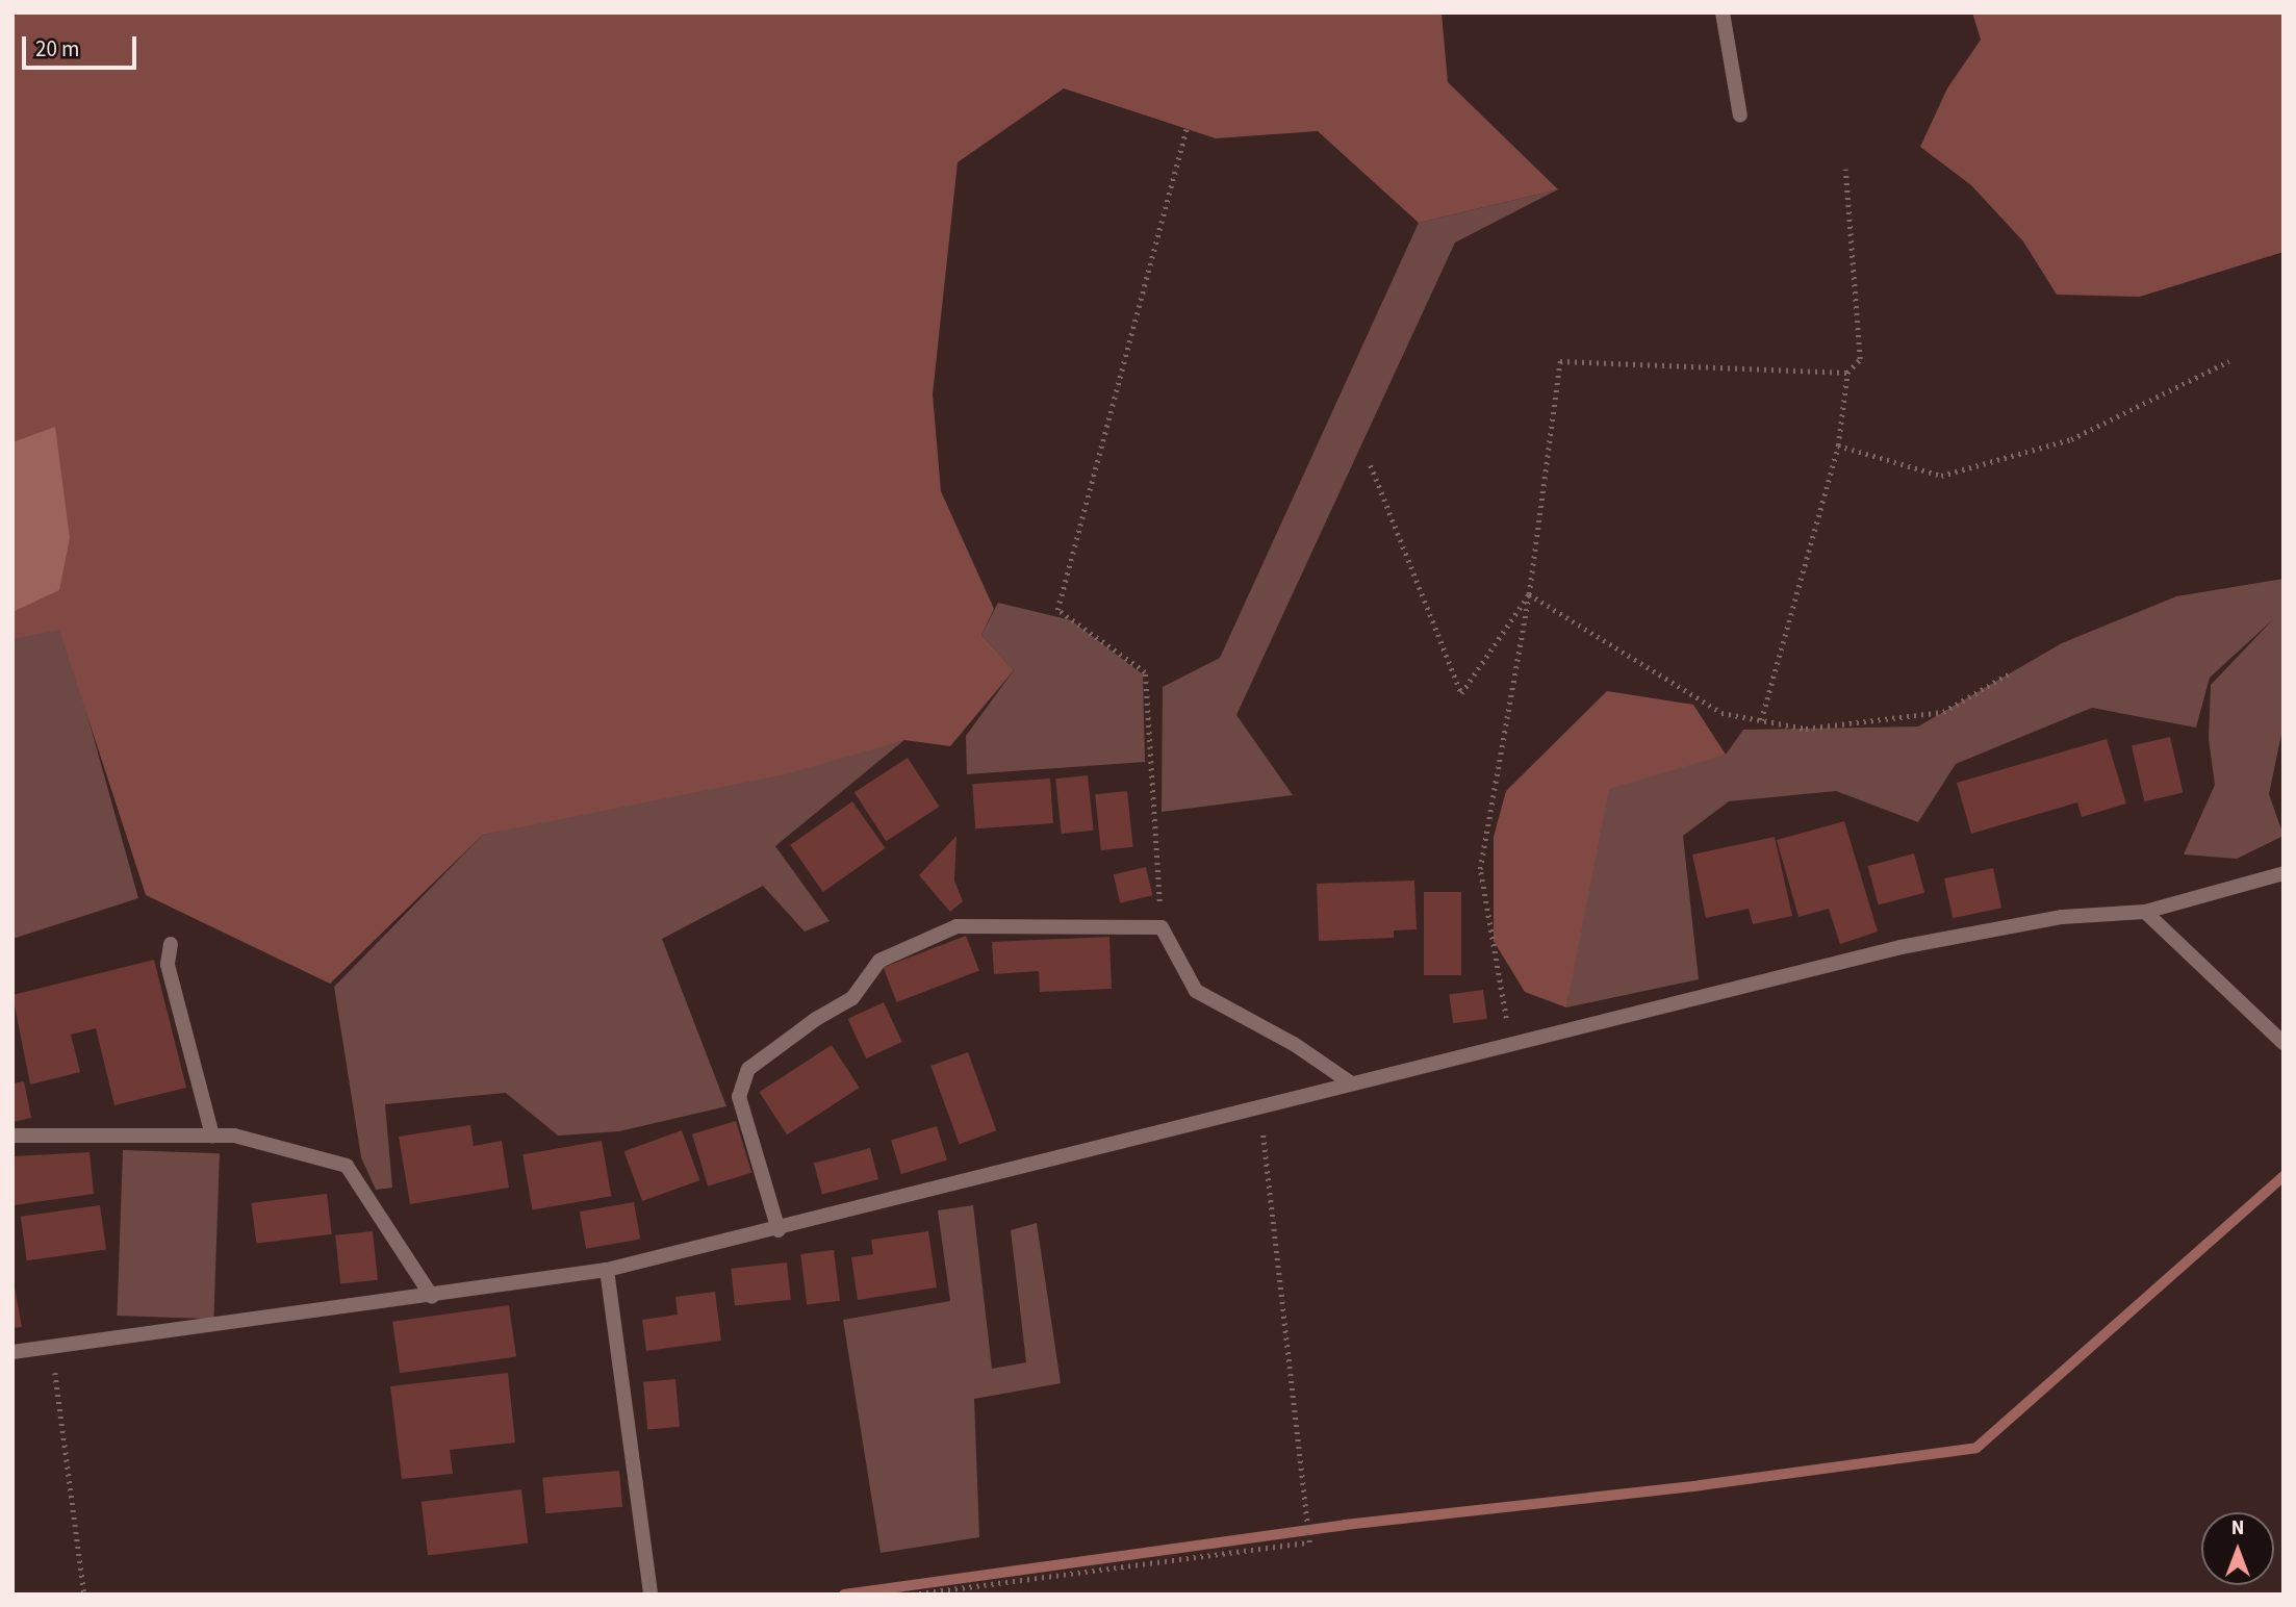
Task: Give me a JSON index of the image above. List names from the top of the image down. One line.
{"scale_bar":"20 m","north":"top"}
